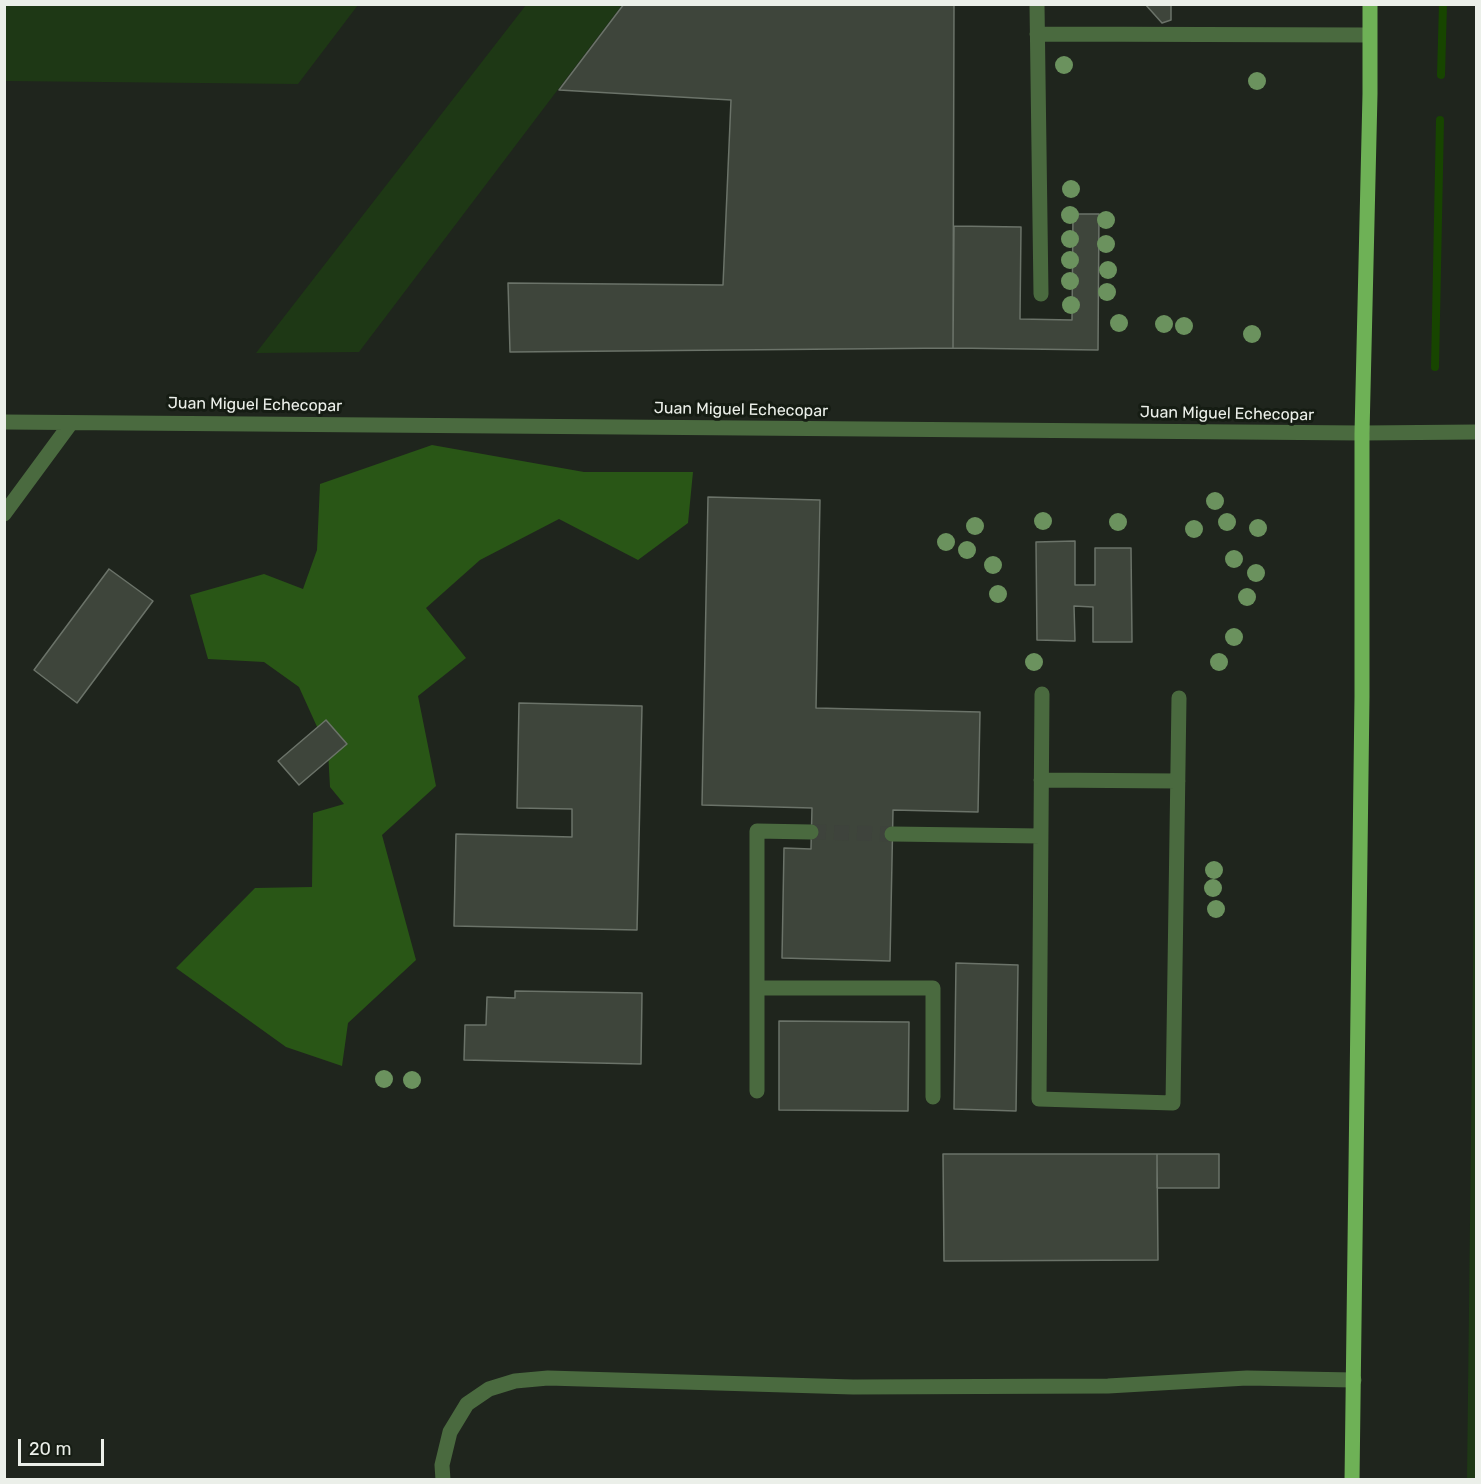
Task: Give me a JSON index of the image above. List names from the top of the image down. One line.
{"streets":{"street":["Juan Miguel Echecopar"]},"scale_bar":"20 m"}
